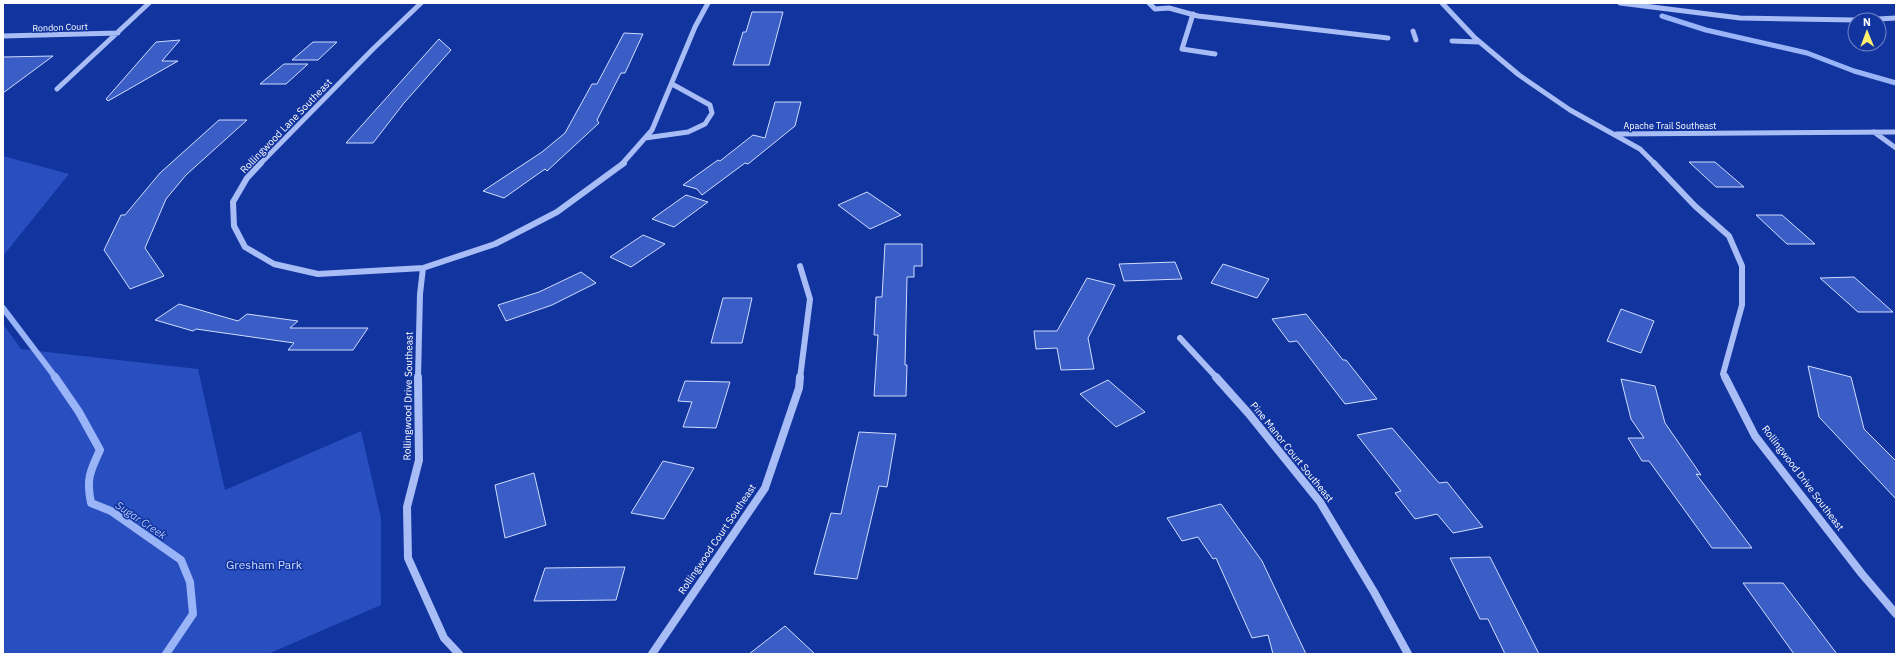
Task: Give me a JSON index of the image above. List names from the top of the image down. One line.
{"streets":{"street":["Rondon Court","Apache Trail Southeast","Rollingwood Lane Southeast","Rollingwood Drive Southeast","Pine Manor Court Southeast","Rollingwood Court Southeast"]},"crossings":[["Apache Trail Southeast","Rollingwood Drive Southeast"],["Rollingwood Lane Southeast","Rollingwood Drive Southeast"]],"water":["Sugar Creek"],"parks":["Gresham Park"],"north":"top"}
